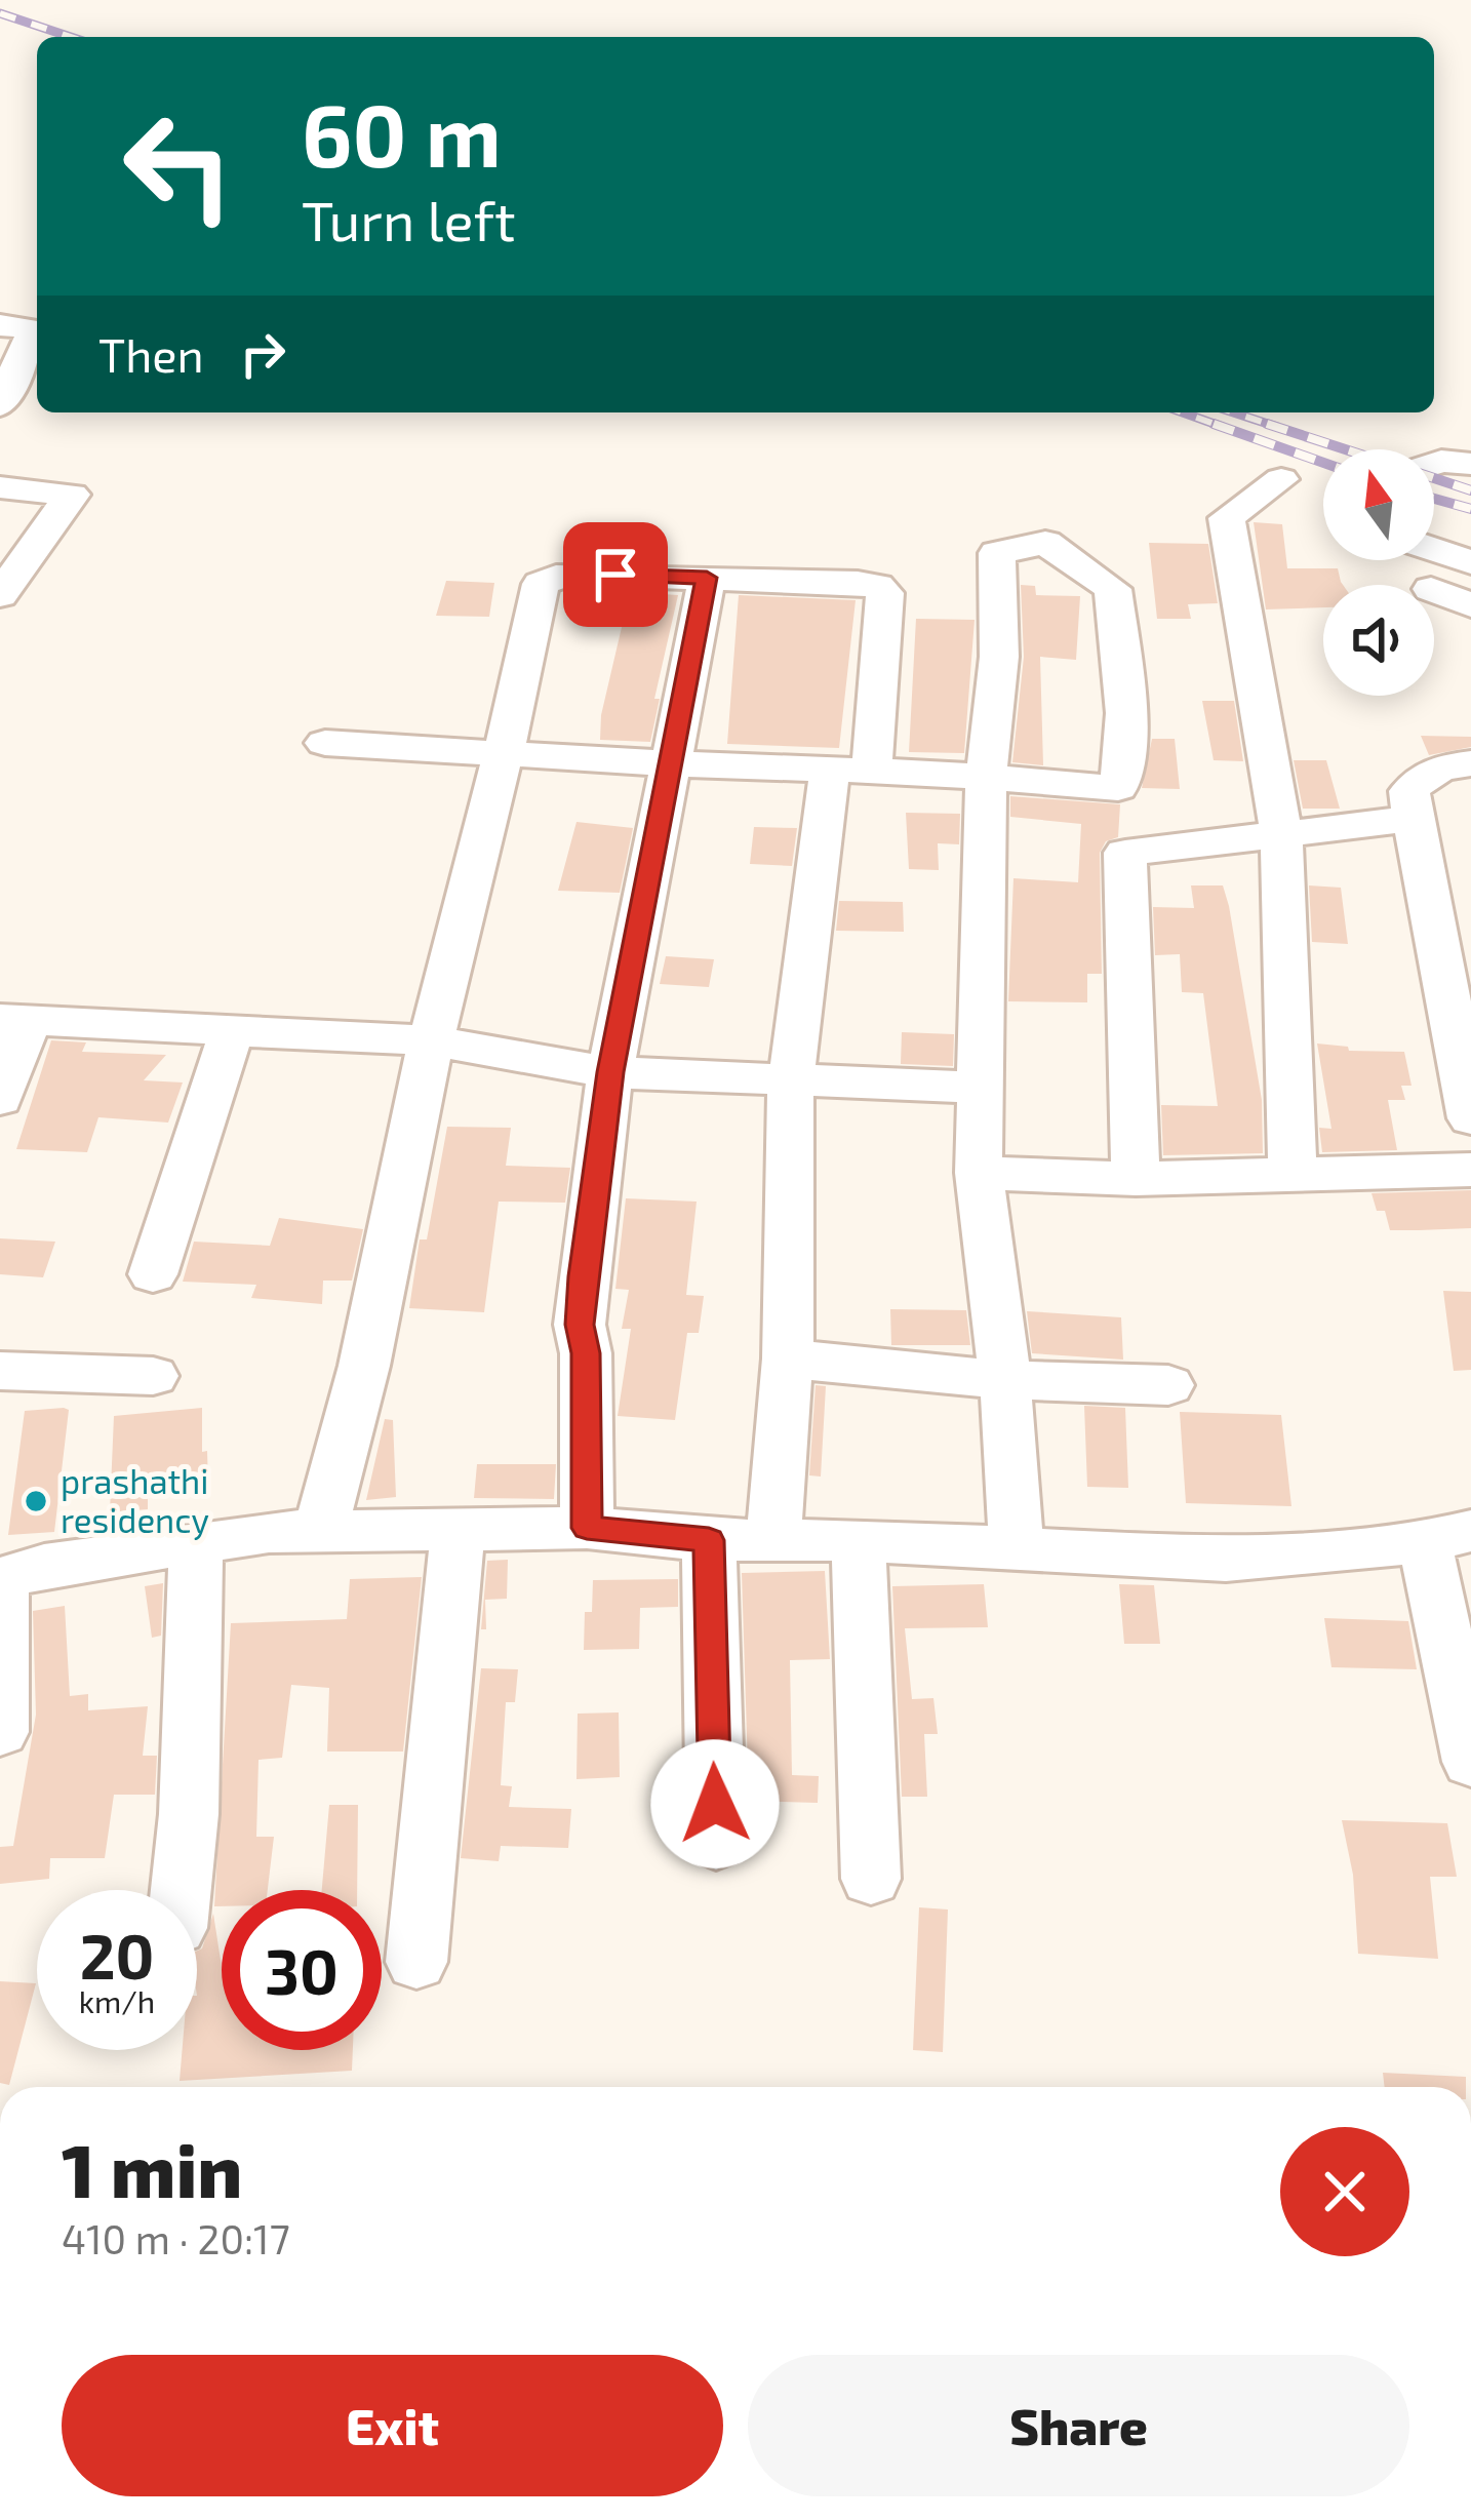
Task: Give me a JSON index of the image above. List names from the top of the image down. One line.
{"places":["prashathi residency"],"north":"top","page":{"turn":["60 m","Turn left"],"then":"Then","speed":"20 km/h","limit":"30","heading":["1 min","410 m · 20:17"],"buttons":["Exit","Share"]}}
